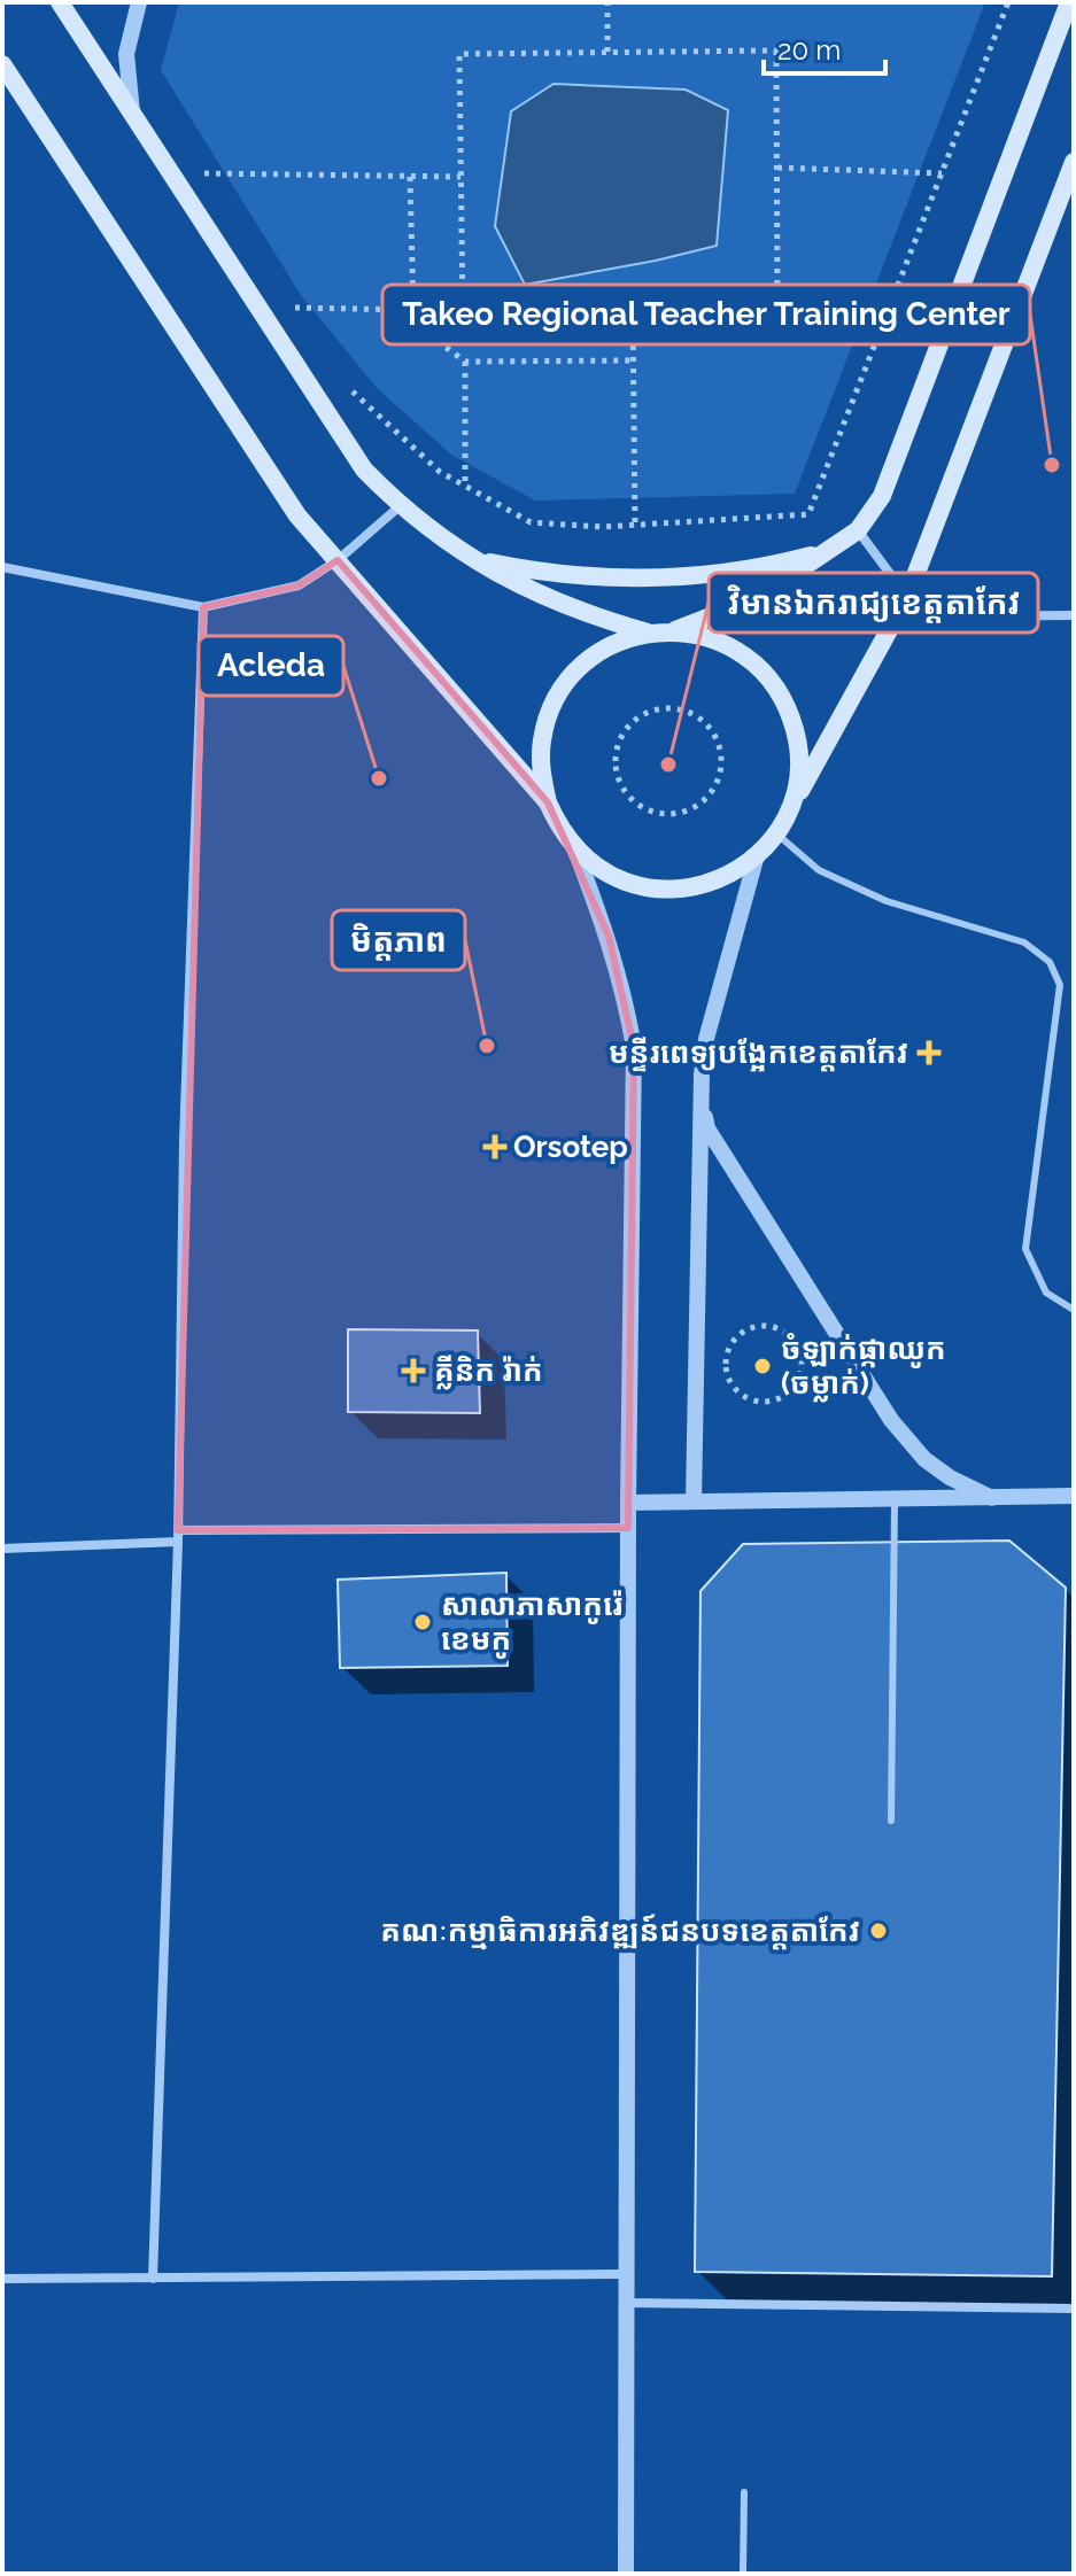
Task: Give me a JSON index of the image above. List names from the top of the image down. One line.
{"places":{"other":["Takeo Regional Teacher Training Center","វិមានឯករាជ្យខេត្តតាកែវ","Acleda","មិត្តភាព","ចំឡាក់ផ្កាឈូក (ចម្លាក់)","សាលាភាសាកូរ៉េ ខេមកូ","គណៈកម្មាធិការអភិវឌ្ឍន៍ជនបទខេត្តតាកែវ"],"health":["មន្ទីរពេទ្យបង្អែកខេត្តតាកែវ","Orsotep","គ្លីនិក រ៉ាក់"]},"scale_bar":"20 m"}
